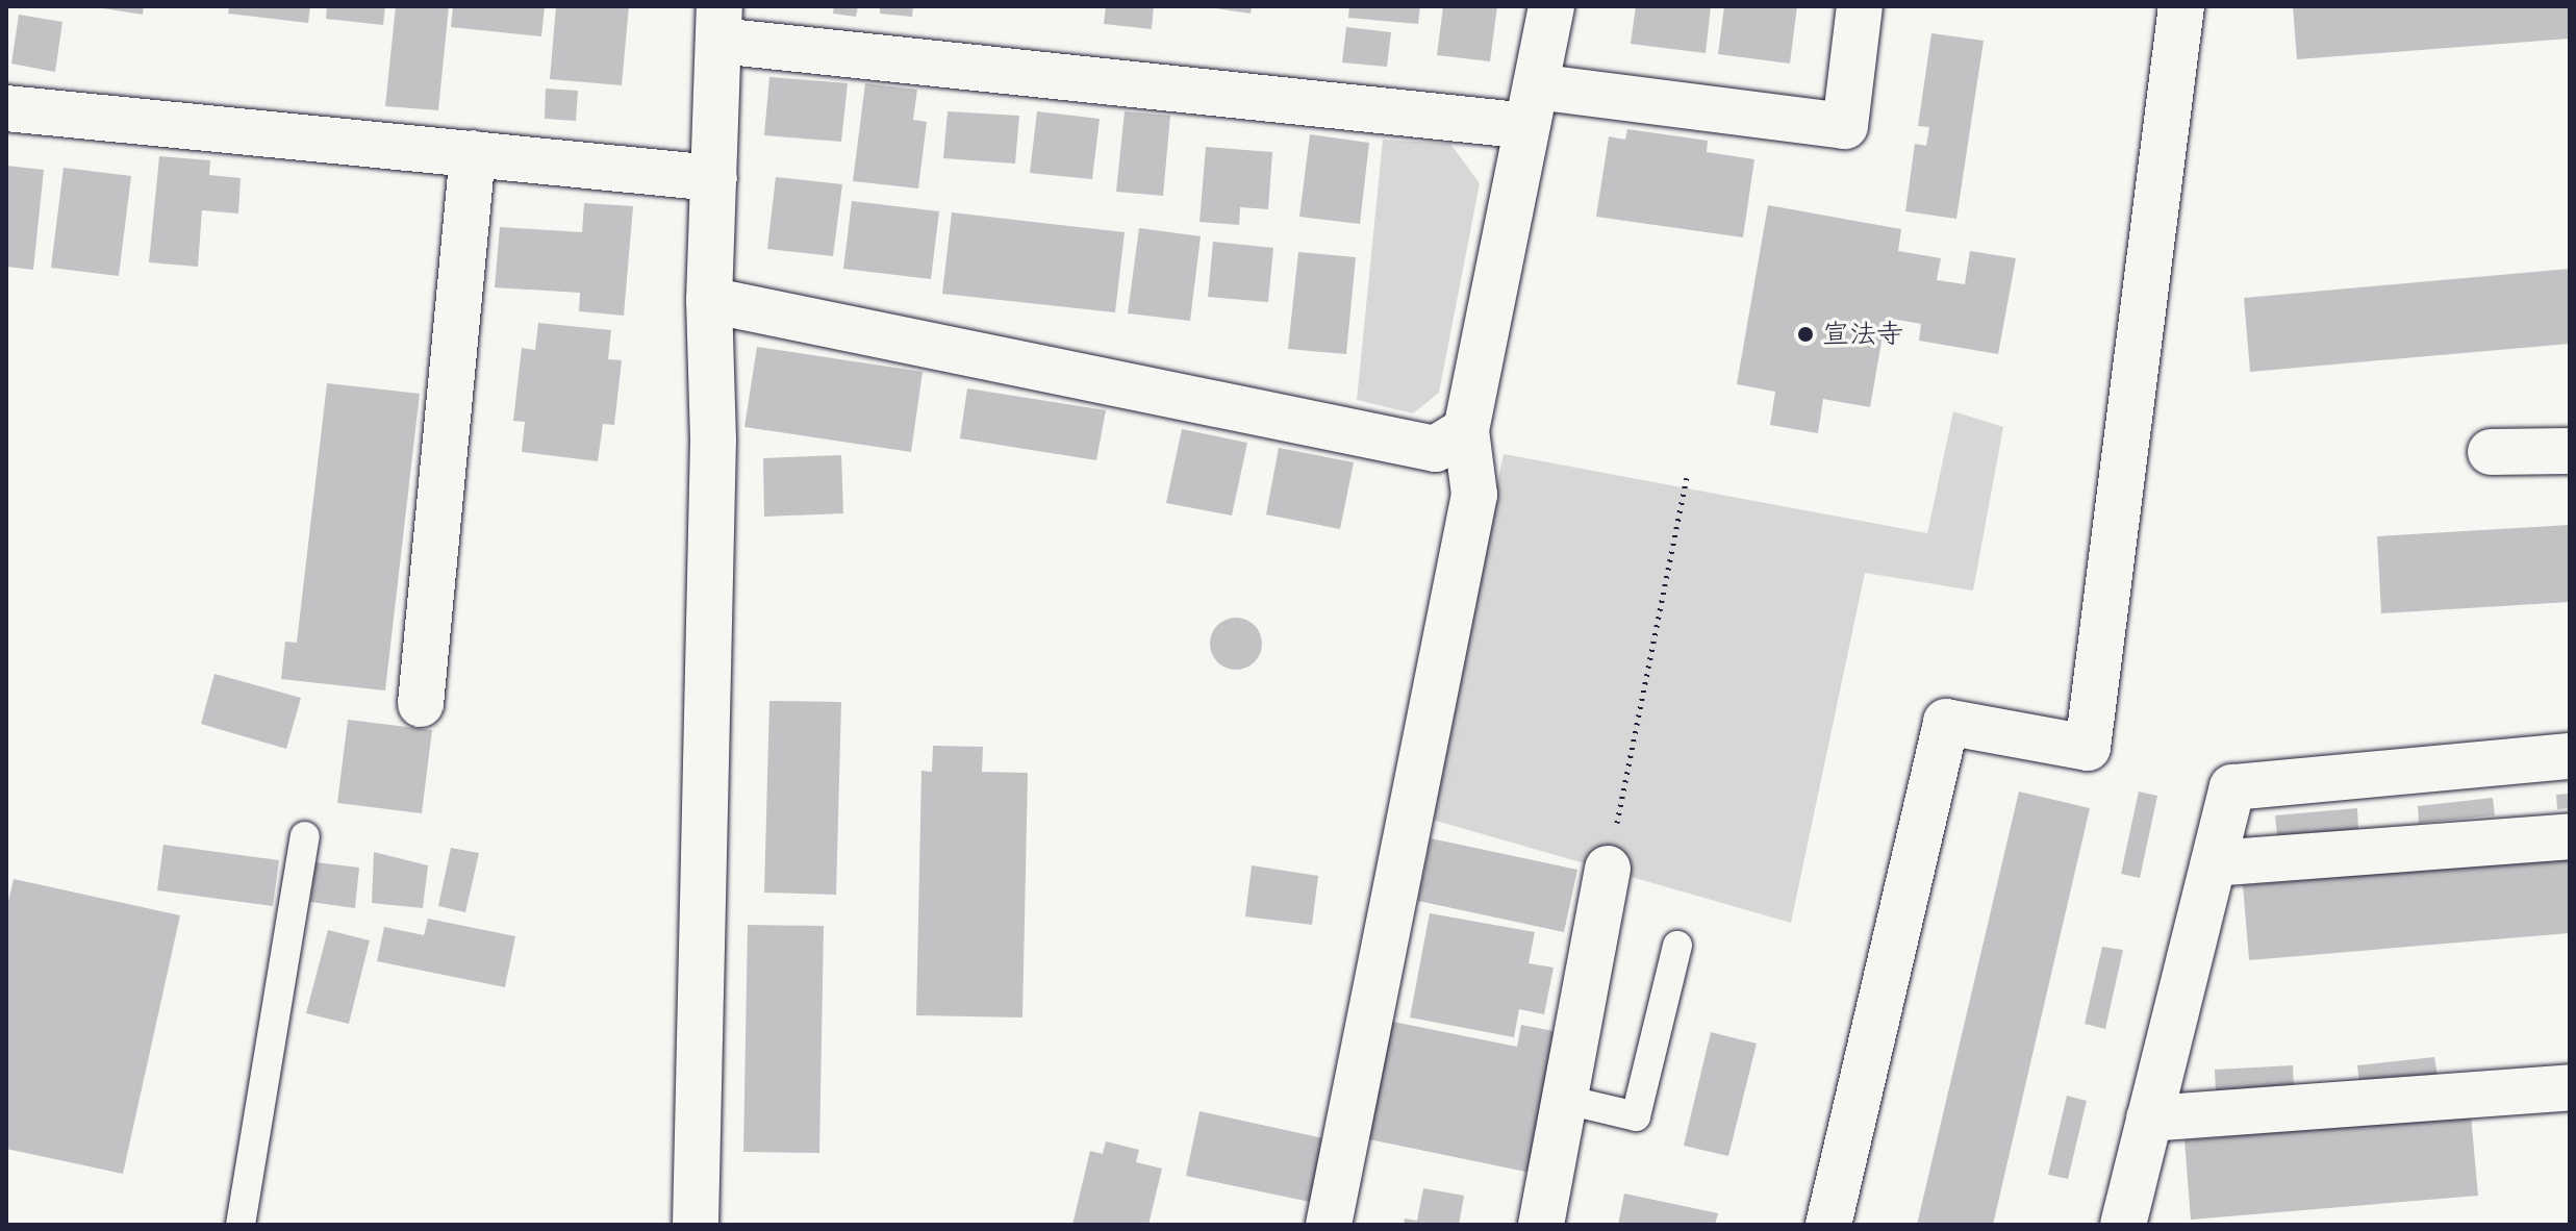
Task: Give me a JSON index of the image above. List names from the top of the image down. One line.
{"places":["宣法寺"]}
